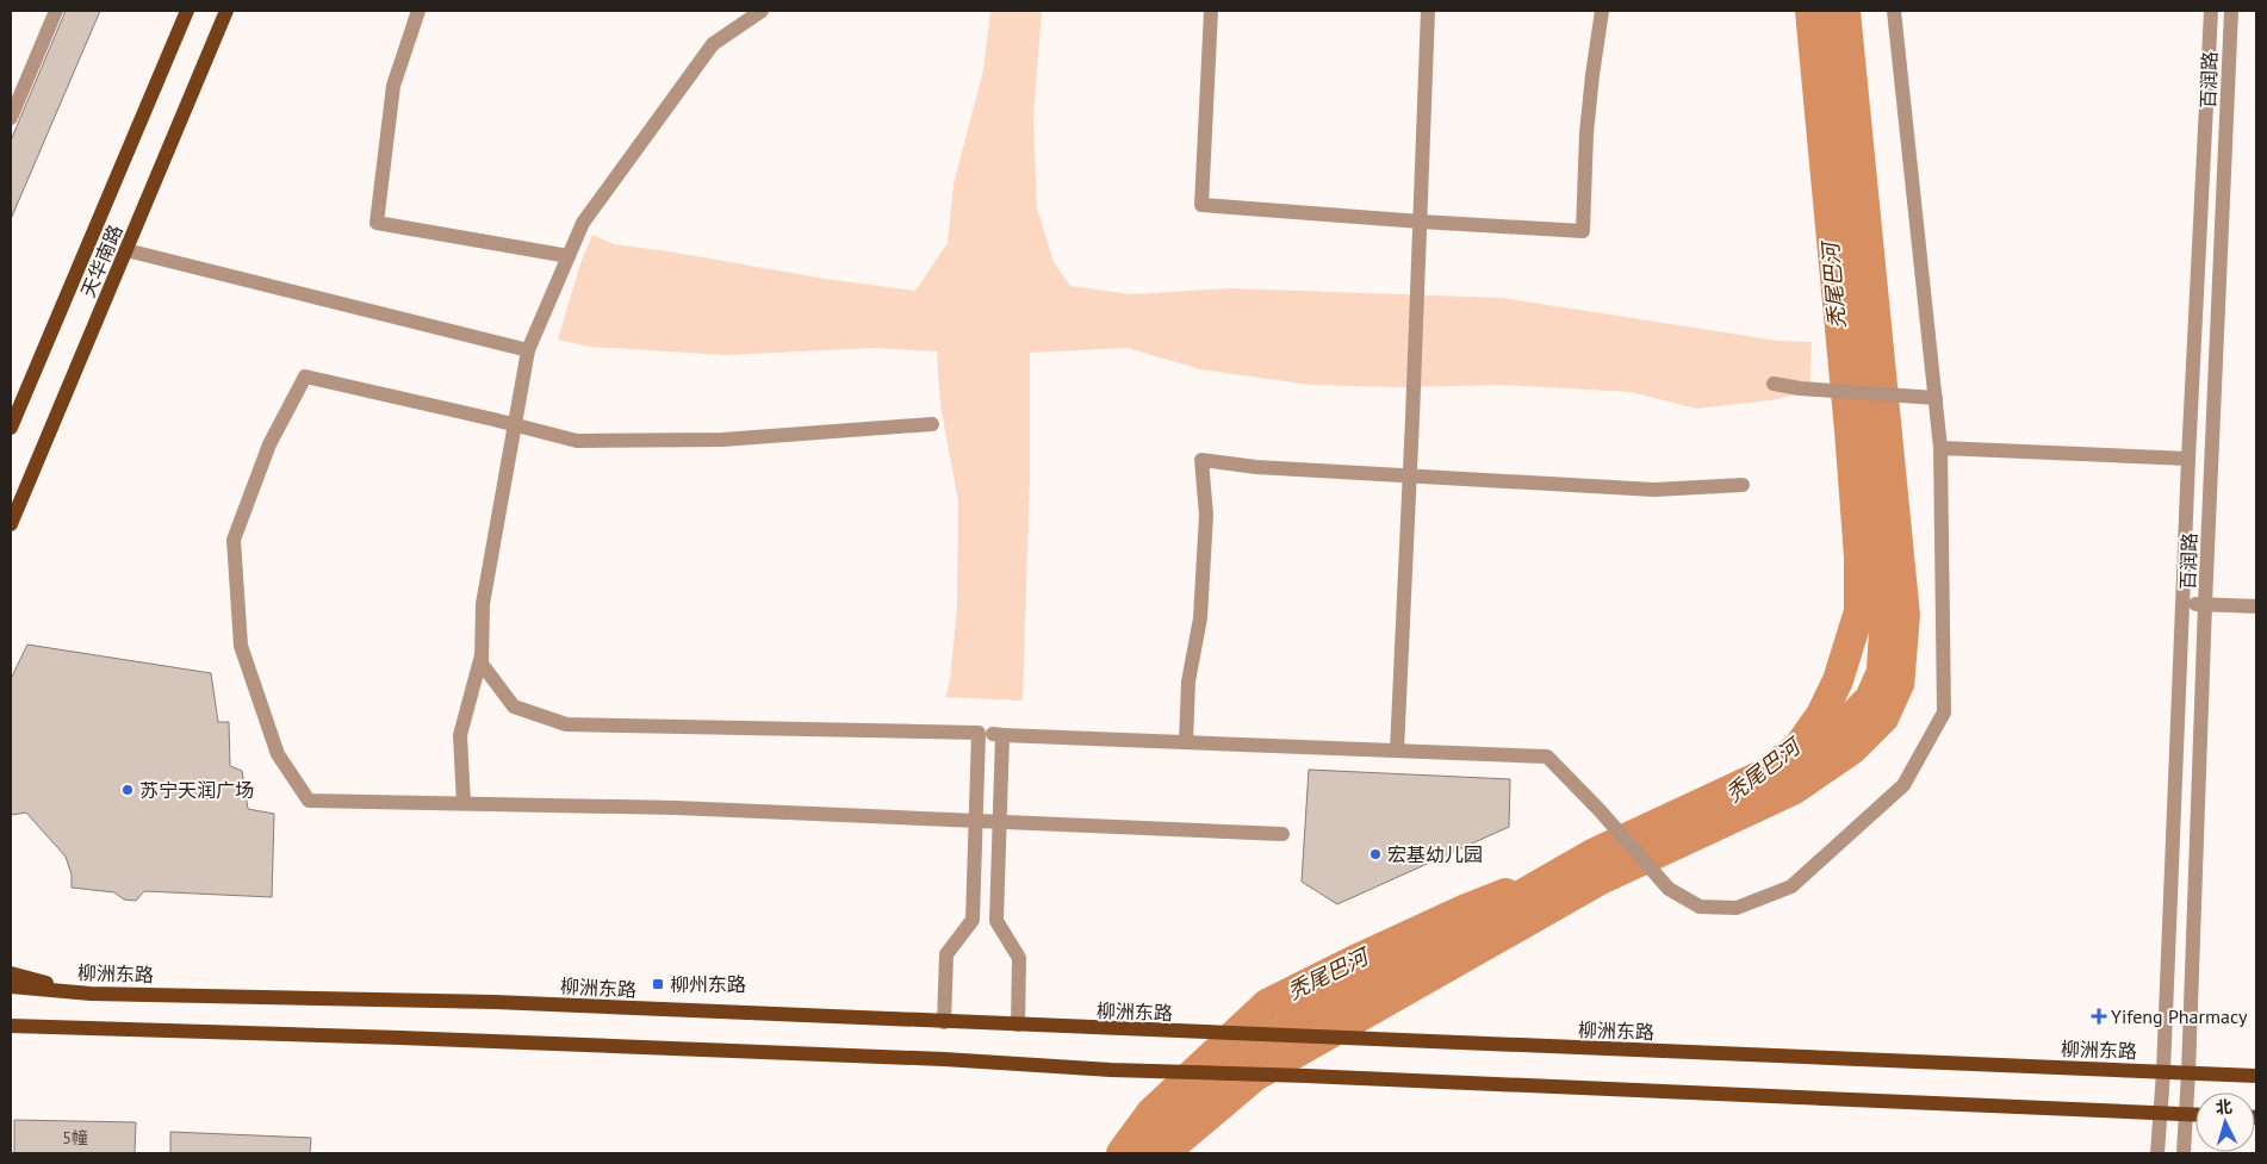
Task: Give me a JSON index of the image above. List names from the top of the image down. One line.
{"streets":{"main road":["天华南路","柳洲东路"],"street":["百润路"]},"crossings":[["百润路","柳洲东路"]],"water":["秃尾巴河"],"places":{"other":["苏宁天润广场","宏基幼儿园"],"transit":["柳州东路"],"health":["Yifeng Pharmacy"]},"house_numbers":["5幢"],"north":"top"}
